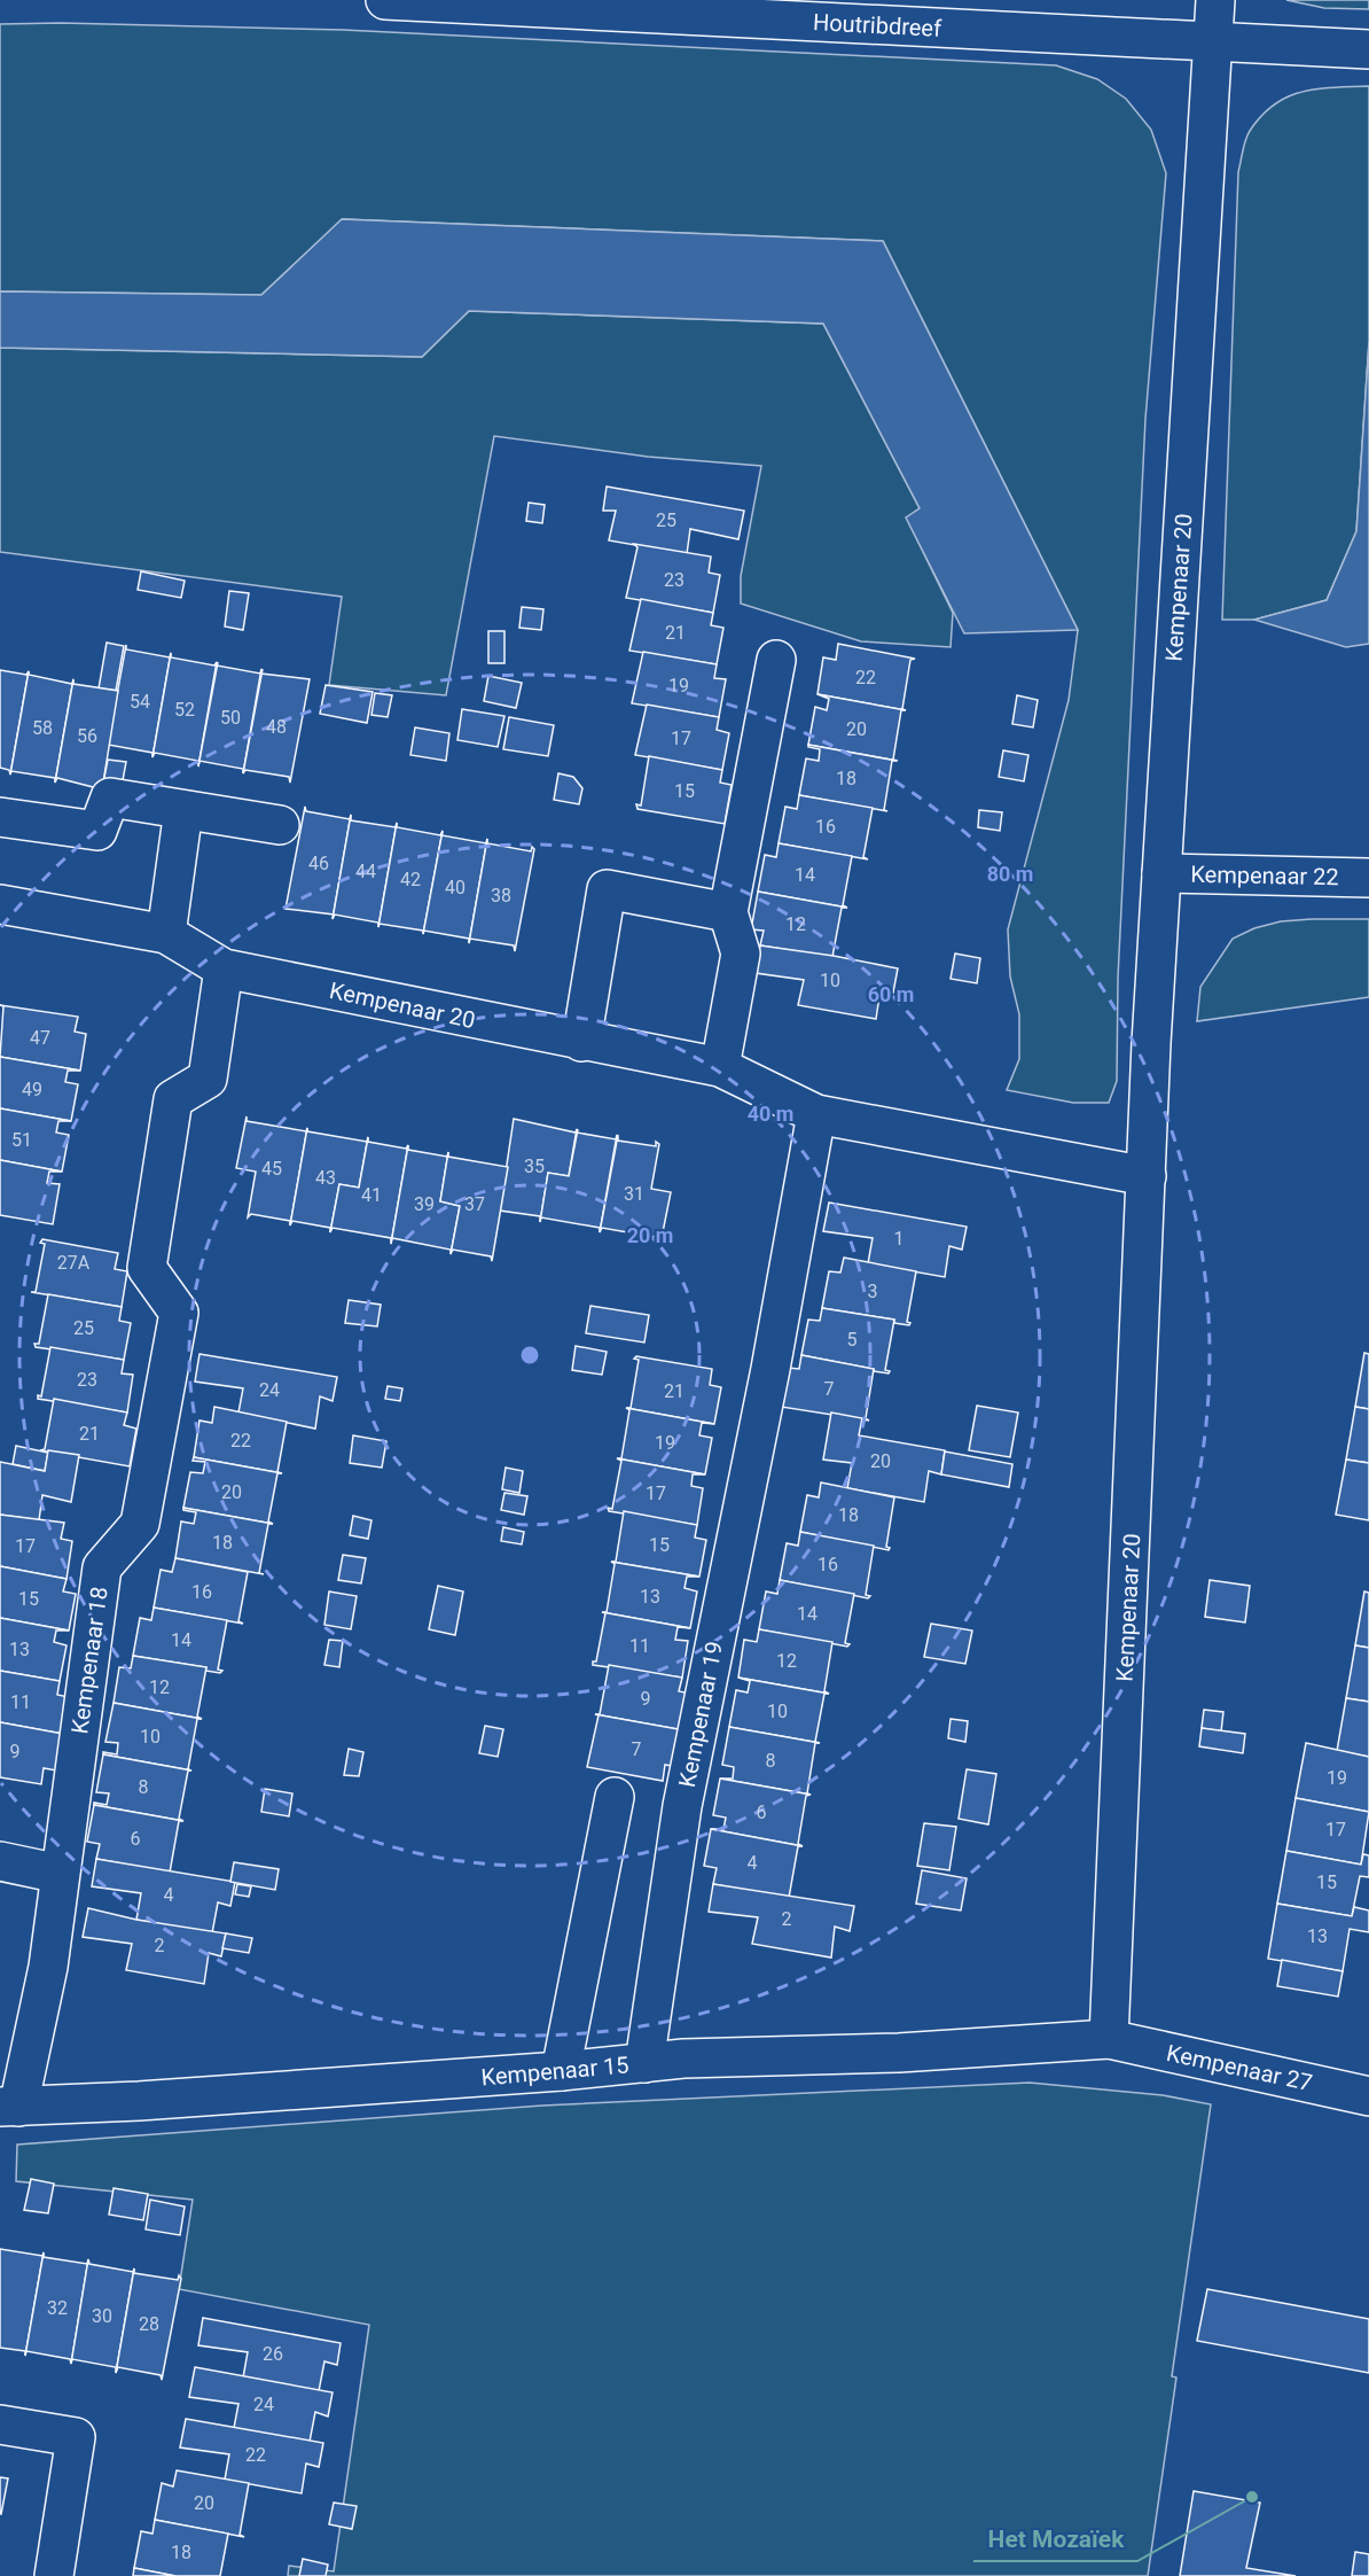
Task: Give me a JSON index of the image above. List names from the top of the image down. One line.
{"streets":{"street":["Houtribdreef","Kempenaar 20","Kempenaar 22","Kempenaar 18","Kempenaar 19","Kempenaar 27","Kempenaar 15"]},"crossings":[["Houtribdreef","Kempenaar 20"],["Kempenaar 20","Kempenaar 22"],["Kempenaar 20","Kempenaar 18"],["Kempenaar 20","Kempenaar 19"],["Kempenaar 20","Kempenaar 27"],["Kempenaar 20","Kempenaar 15"],["Kempenaar 18","Kempenaar 15"],["Kempenaar 19","Kempenaar 15"],["Kempenaar 27","Kempenaar 15"]],"places":["Het Mozaïek"],"house_numbers":["25","23","21","22","19","54","52","50","48","58","20","56","17","18","15","16","46","44","14","42","40","38","12","10","47","49","51","35","45","43","31","41","39","37","1","27A","3","25","5","23","7","24","21","21","22","19","20","20","17","18","18","15","17","16","16","13","15","14","14","11","13","12","12","9","11","10","10","7","9","8","19","8","6","17","6","4","15","4","2","13","2","32","30","28","26","24","22","20","18"],"rings":["80 m","60 m","40 m","20 m"]}
